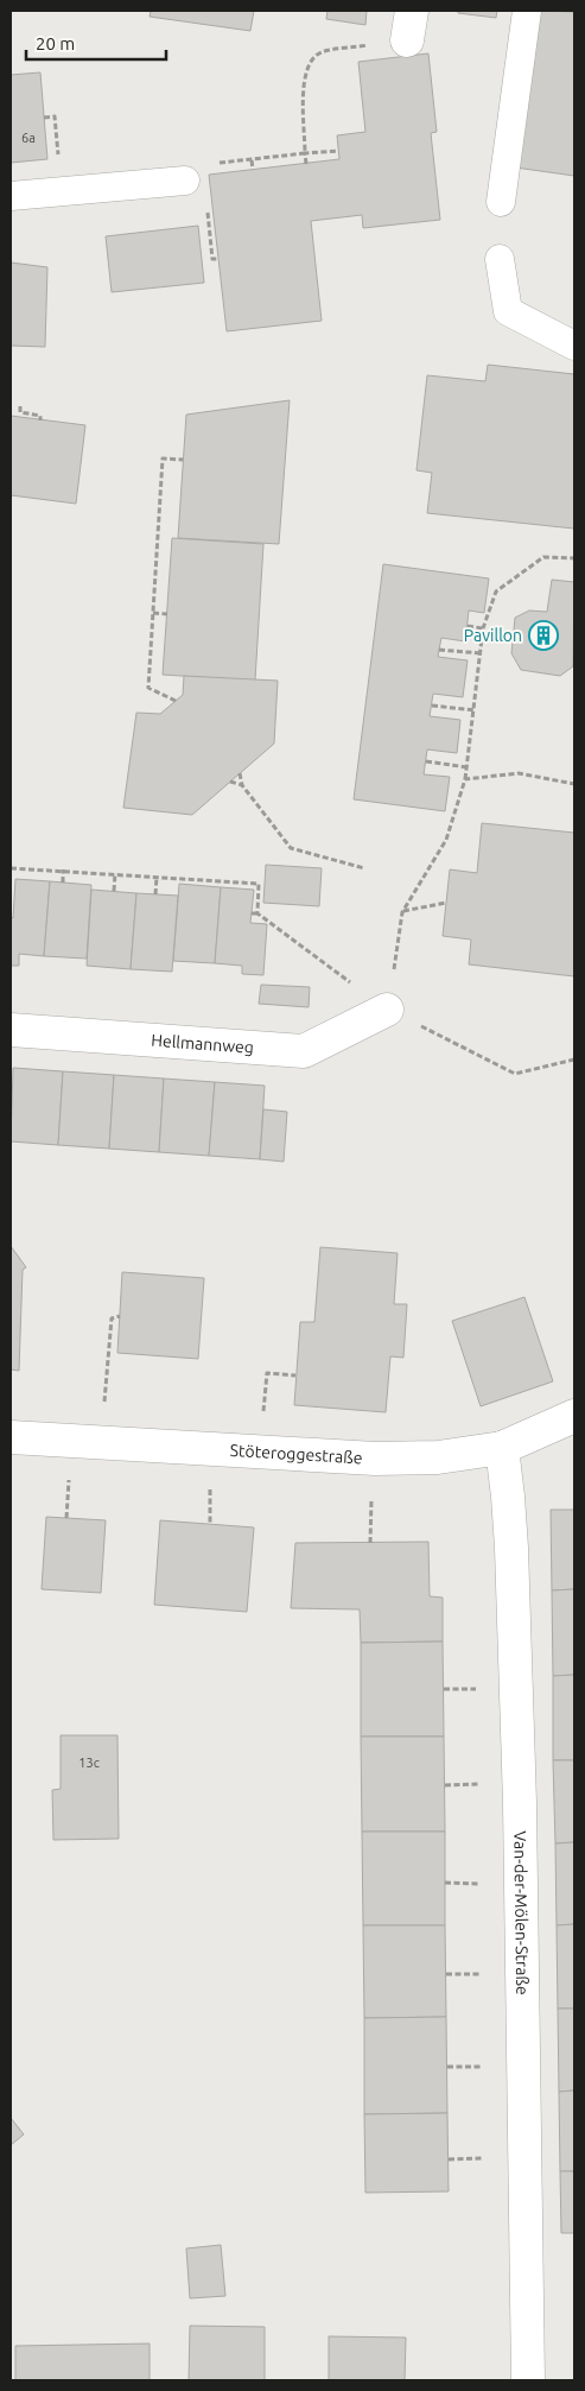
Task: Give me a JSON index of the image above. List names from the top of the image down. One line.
{"streets":{"street":["Hellmannweg","Stöteroggestraße","Van-der-Mölen-Straße"]},"crossings":[["Stöteroggestraße","Van-der-Mölen-Straße"]],"places":{"building":["Pavillon"]},"house_numbers":["6a","13c"],"scale_bar":"20 m"}
